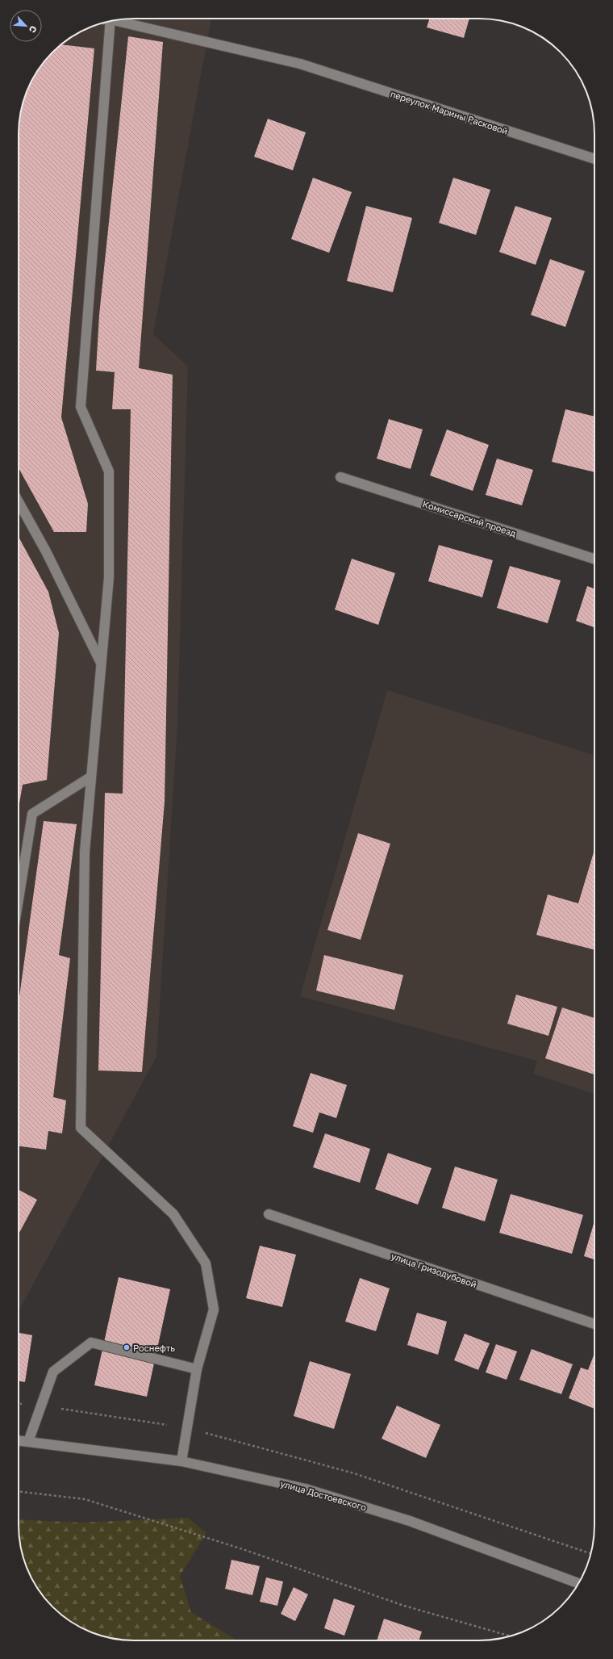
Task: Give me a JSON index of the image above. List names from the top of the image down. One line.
{"streets":{"street":["переулок Марины Расковой","Комиссарский проезд","улица Гризодубовой","улица Достоевского"]},"places":["Роснефть"],"north":"bottom right"}
